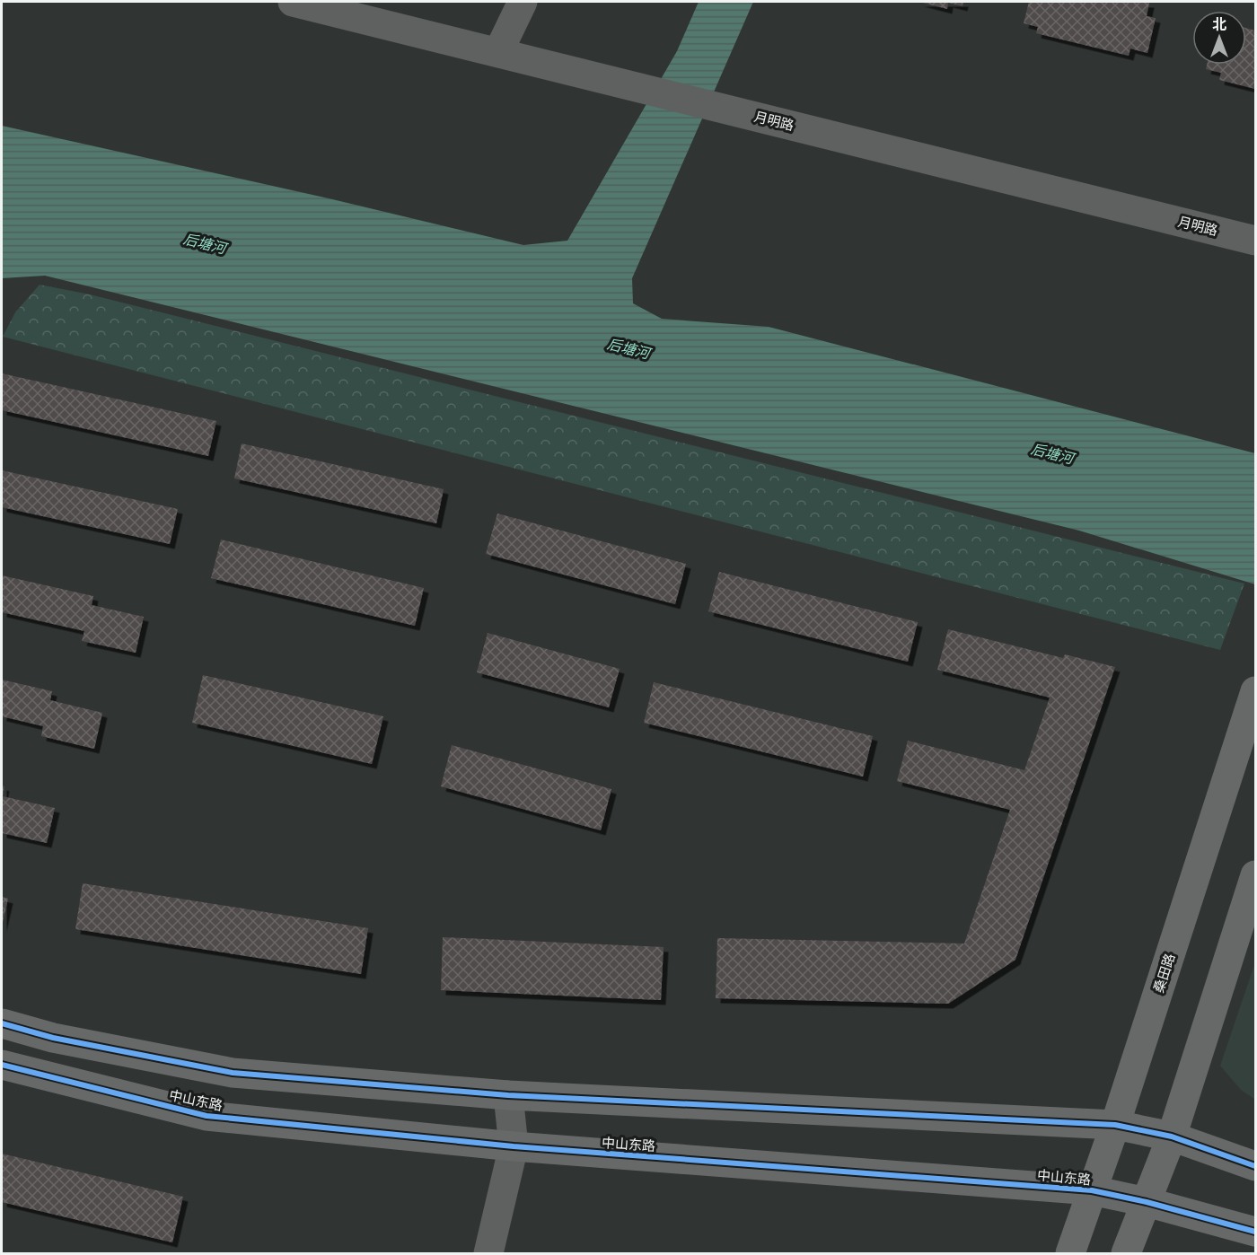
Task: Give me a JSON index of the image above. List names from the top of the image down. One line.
{"streets":{"main road":["桑田路","中山东路"],"street":["月明路"]},"crossings":[["桑田路","中山东路"]],"water":["后塘河"],"north":"top"}
